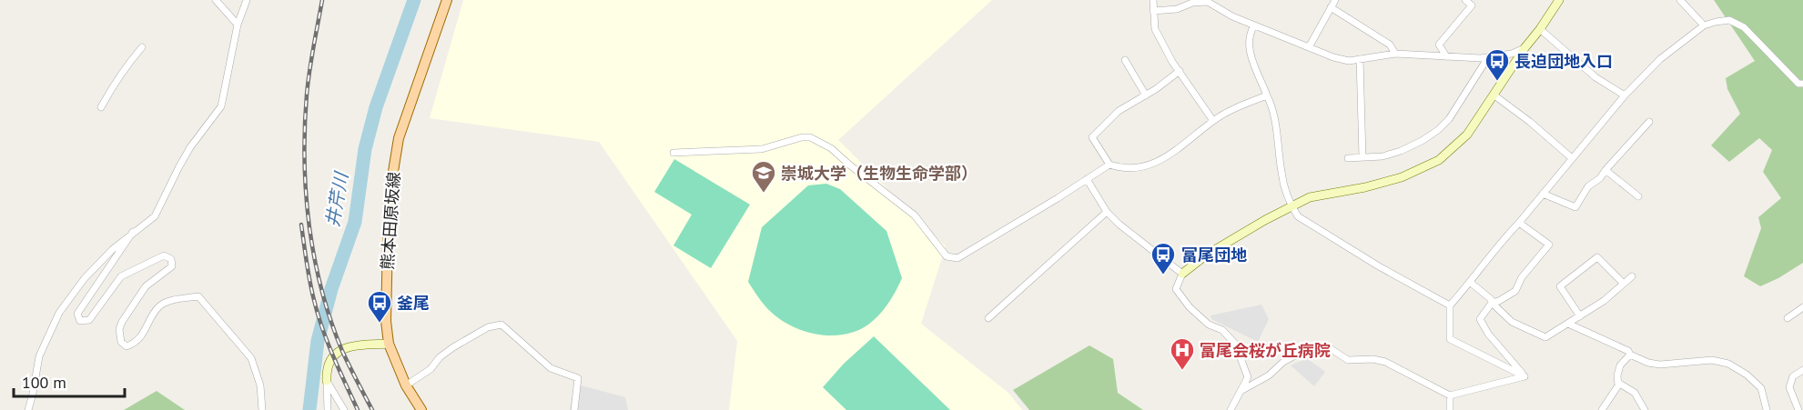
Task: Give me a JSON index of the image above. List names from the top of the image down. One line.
{"streets":{"main road":["熊本田原坂線"]},"water":["井芹川"],"places":{"bus stop":["長迫団地入口","富尾団地","釜尾"],"school or university":["崇城大学（生物生命学部）"],"hospital":["富尾会桜が丘病院"]},"scale_bar":"100 m"}
